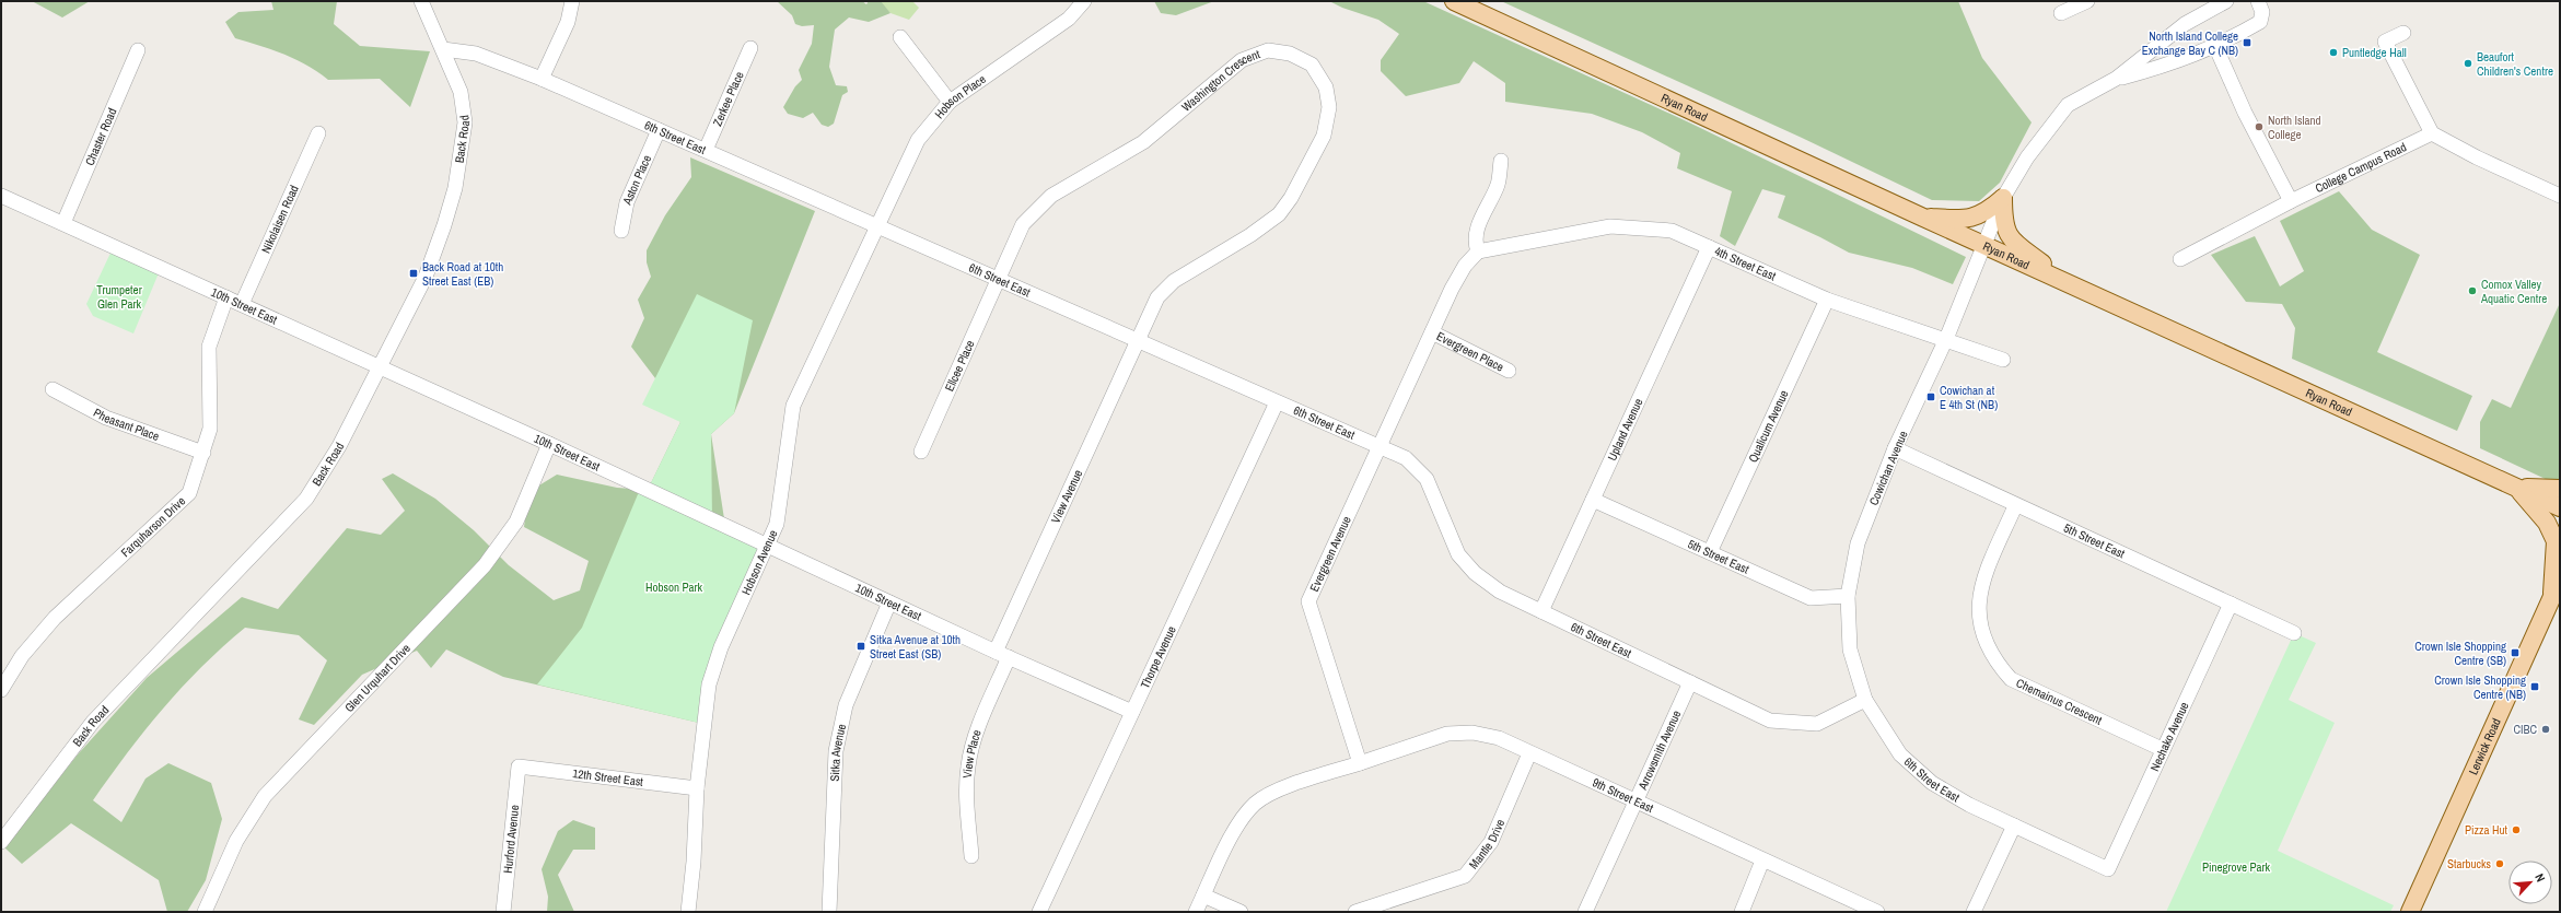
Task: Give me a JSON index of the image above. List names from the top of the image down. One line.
{"streets":{"main road":["Ryan Road","Lerwick Road"],"street":["Washington Crescent","Hobson Place","Zerkee Place","Chaster Road","6th Street East","Back Road","College Campus Road","Aston Place","Nikolaisen Road","4th Street East","10th Street East","Evergreen Place","Ellcee Place","Pheasant Place","Qualicum Avenue","Upland Avenue","Cowichan Avenue","View Avenue","Farquharson Drive","5th Street East","Evergreen Avenue","Hobson Avenue","Thorpe Avenue","Glen Urquhart Drive","Chemainus Crescent","Nechako Avenue","Arrowsmith Avenue","Sitka Avenue","View Place","12th Street East","9th Street East","Hurford Avenue","Mantle Drive"]},"crossings":[["Washington Crescent","6th Street East"],["Washington Crescent","Ellcee Place"],["Washington Crescent","View Avenue"],["Hobson Place","6th Street East"],["Hobson Place","Hobson Avenue"],["Zerkee Place","6th Street East"],["Ryan Road","Cowichan Avenue"],["Chaster Road","10th Street East"],["6th Street East","Back Road"],["6th Street East","Aston Place"],["6th Street East","Ellcee Place"],["6th Street East","Upland Avenue"],["6th Street East","Cowichan Avenue"],["6th Street East","View Avenue"],["6th Street East","Evergreen Avenue"],["6th Street East","Hobson Avenue"],["6th Street East","Thorpe Avenue"],["6th Street East","Nechako Avenue"],["6th Street East","Arrowsmith Avenue"],["Back Road","10th Street East"],["Nikolaisen Road","10th Street East"],["4th Street East","Qualicum Avenue"],["4th Street East","Upland Avenue"],["4th Street East","Cowichan Avenue"],["4th Street East","Evergreen Avenue"],["10th Street East","View Avenue"],["10th Street East","Farquharson Drive"],["10th Street East","Hobson Avenue"],["10th Street East","Thorpe Avenue"],["10th Street East","Glen Urquhart Drive"],["10th Street East","Sitka Avenue"],["10th Street East","View Place"],["Evergreen Place","Evergreen Avenue"],["Pheasant Place","Farquharson Drive"],["Qualicum Avenue","5th Street East"],["Upland Avenue","5th Street East"],["Cowichan Avenue","5th Street East"],["5th Street East","Chemainus Crescent"],["5th Street East","Nechako Avenue"],["Evergreen Avenue","9th Street East"],["Hobson Avenue","12th Street East"],["Chemainus Crescent","Nechako Avenue"],["Arrowsmith Avenue","9th Street East"],["12th Street East","Hurford Avenue"],["9th Street East","Mantle Drive"]],"parks":["Trumpeter Glen Park","Hobson Park","Pinegrove Park"],"places":{"transit":["North Island College Exchange Bay C (NB)","Back Road at 10th Street East (EB)","Cowichan at E 4th St (NB)","Sitka Avenue at 10th Street East (SB)","Crown Isle Shopping Centre (SB)","Crown Isle Shopping Centre (NB)"],"other":["Puntledge Hall","Beaufort Children's Centre","North Island College","Comox Valley Aquatic Centre","CIBC","Pizza Hut","Starbucks"]},"north":"top right"}
